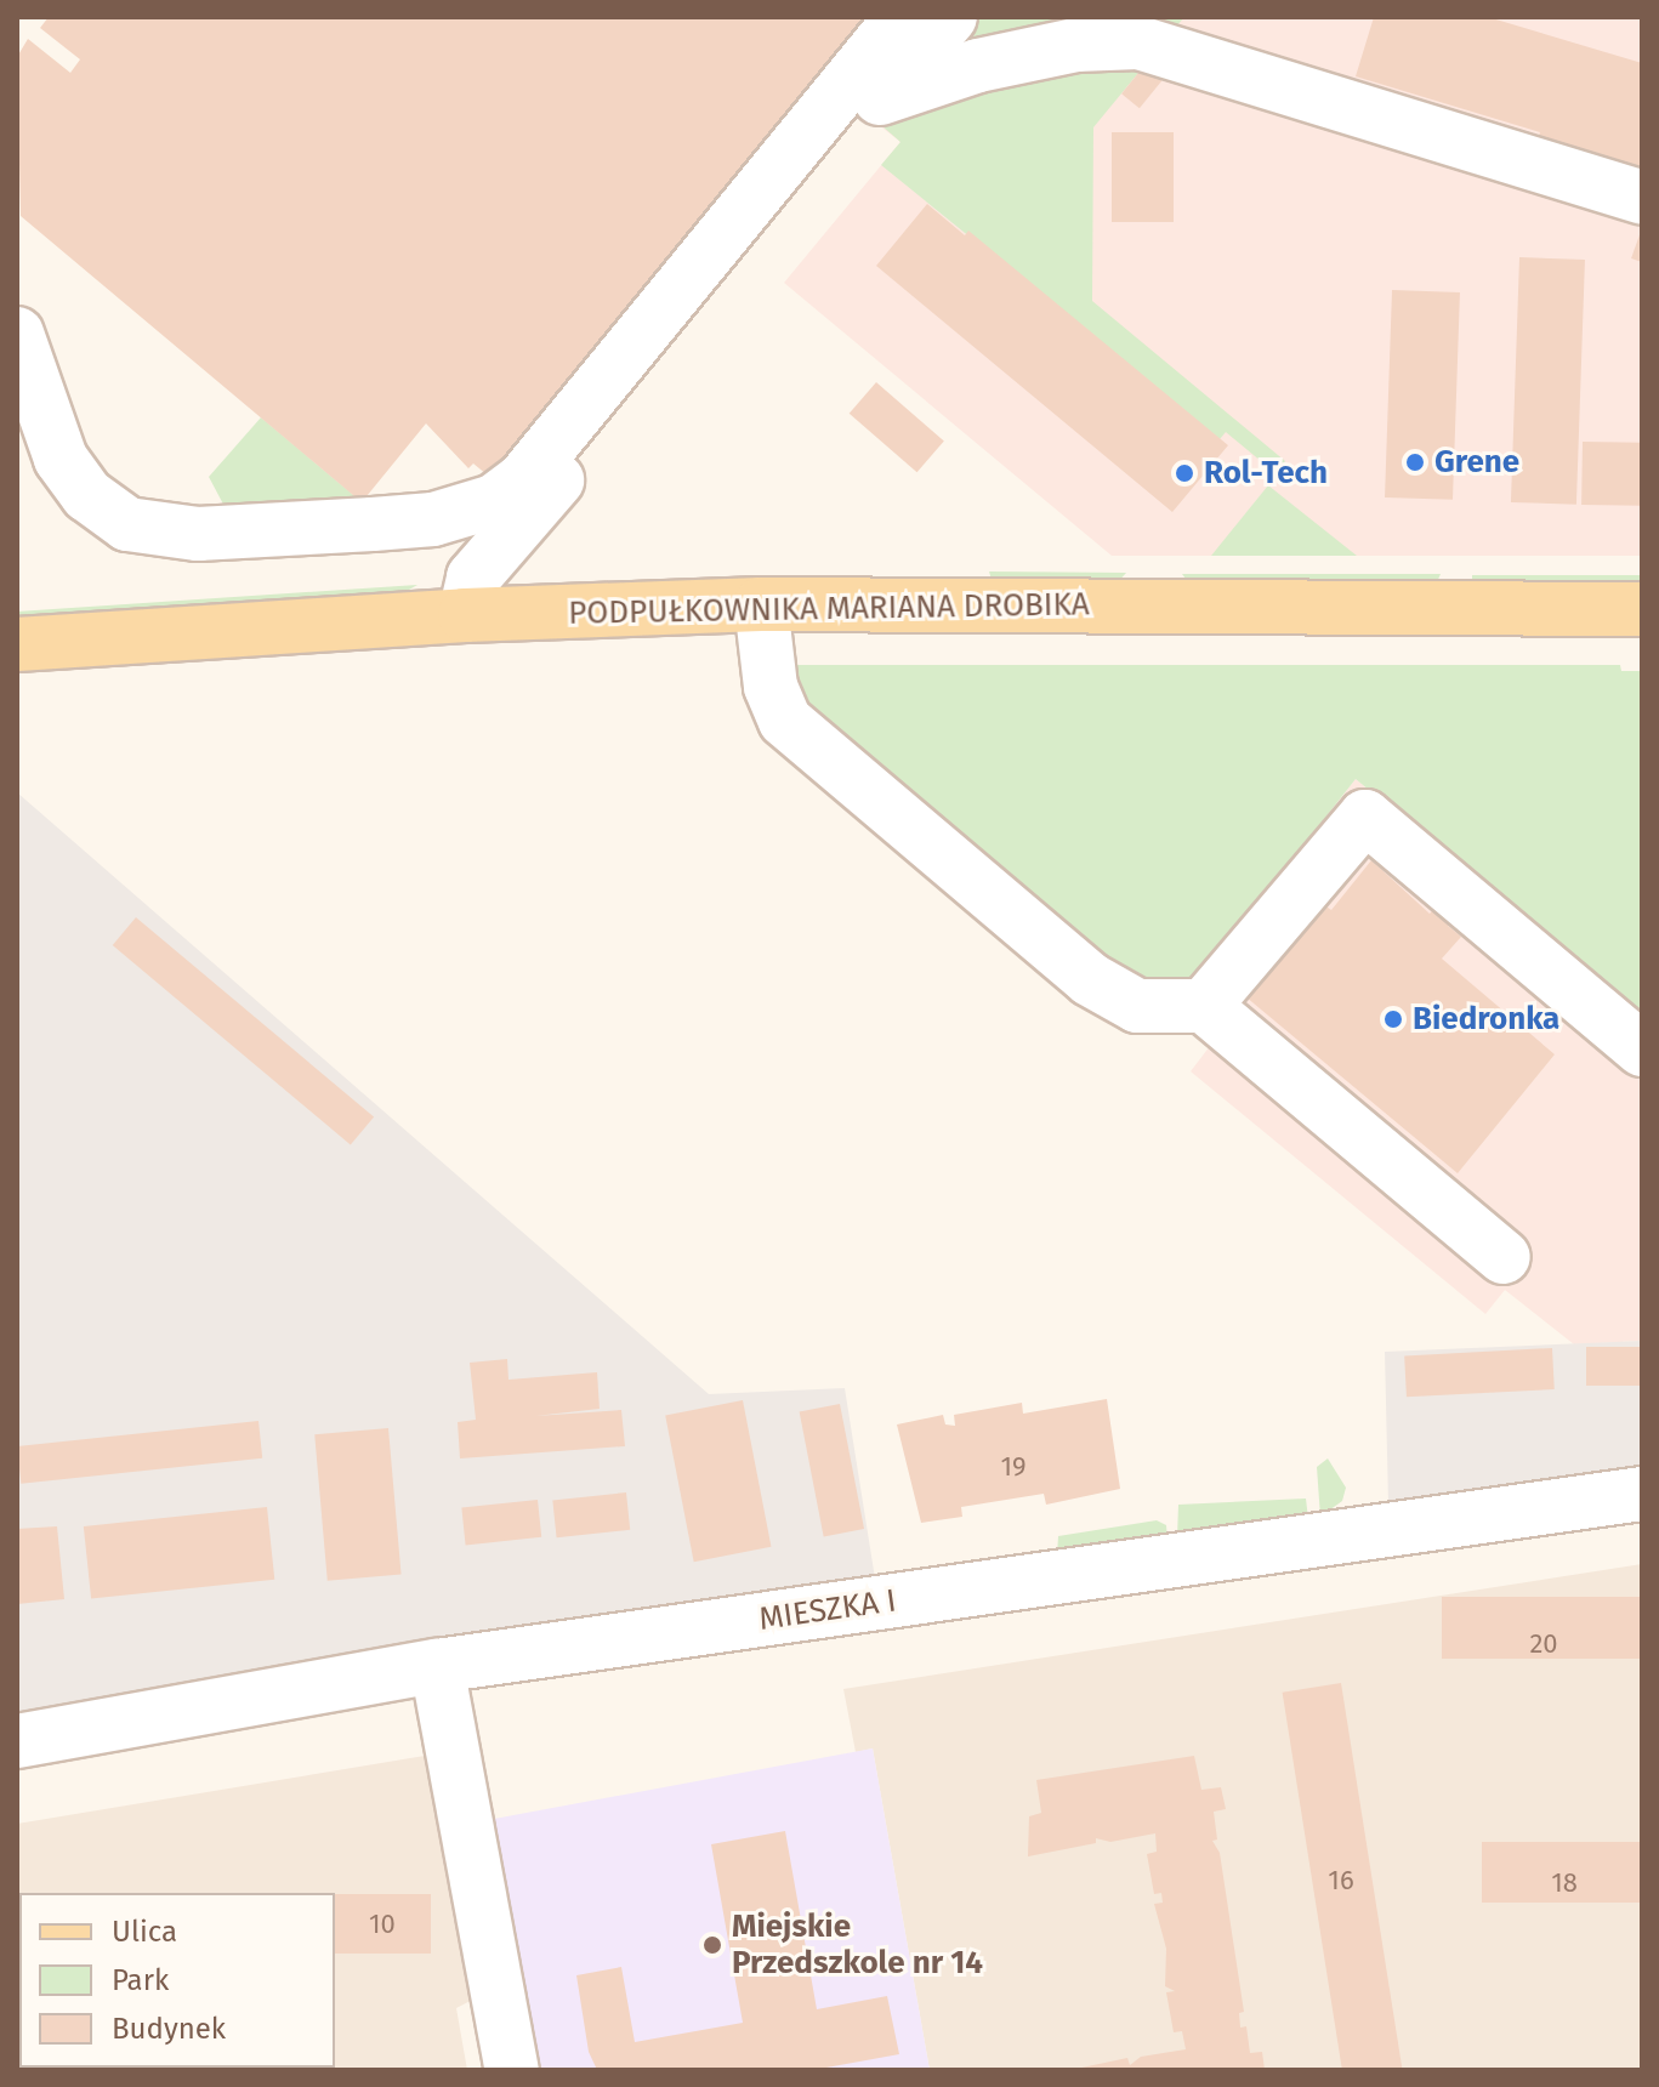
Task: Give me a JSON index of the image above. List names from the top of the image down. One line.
{"streets":{"main road":["PODPUŁKOWNIKA MARIANA DROBIKA"],"street":["MIESZKA I"]},"places":["Grene","Rol-Tech","Biedronka","Miejskie Przedszkole nr 14"],"house_numbers":["19","20","16","18","10"],"legend":["Ulica","Park","Budynek"]}
